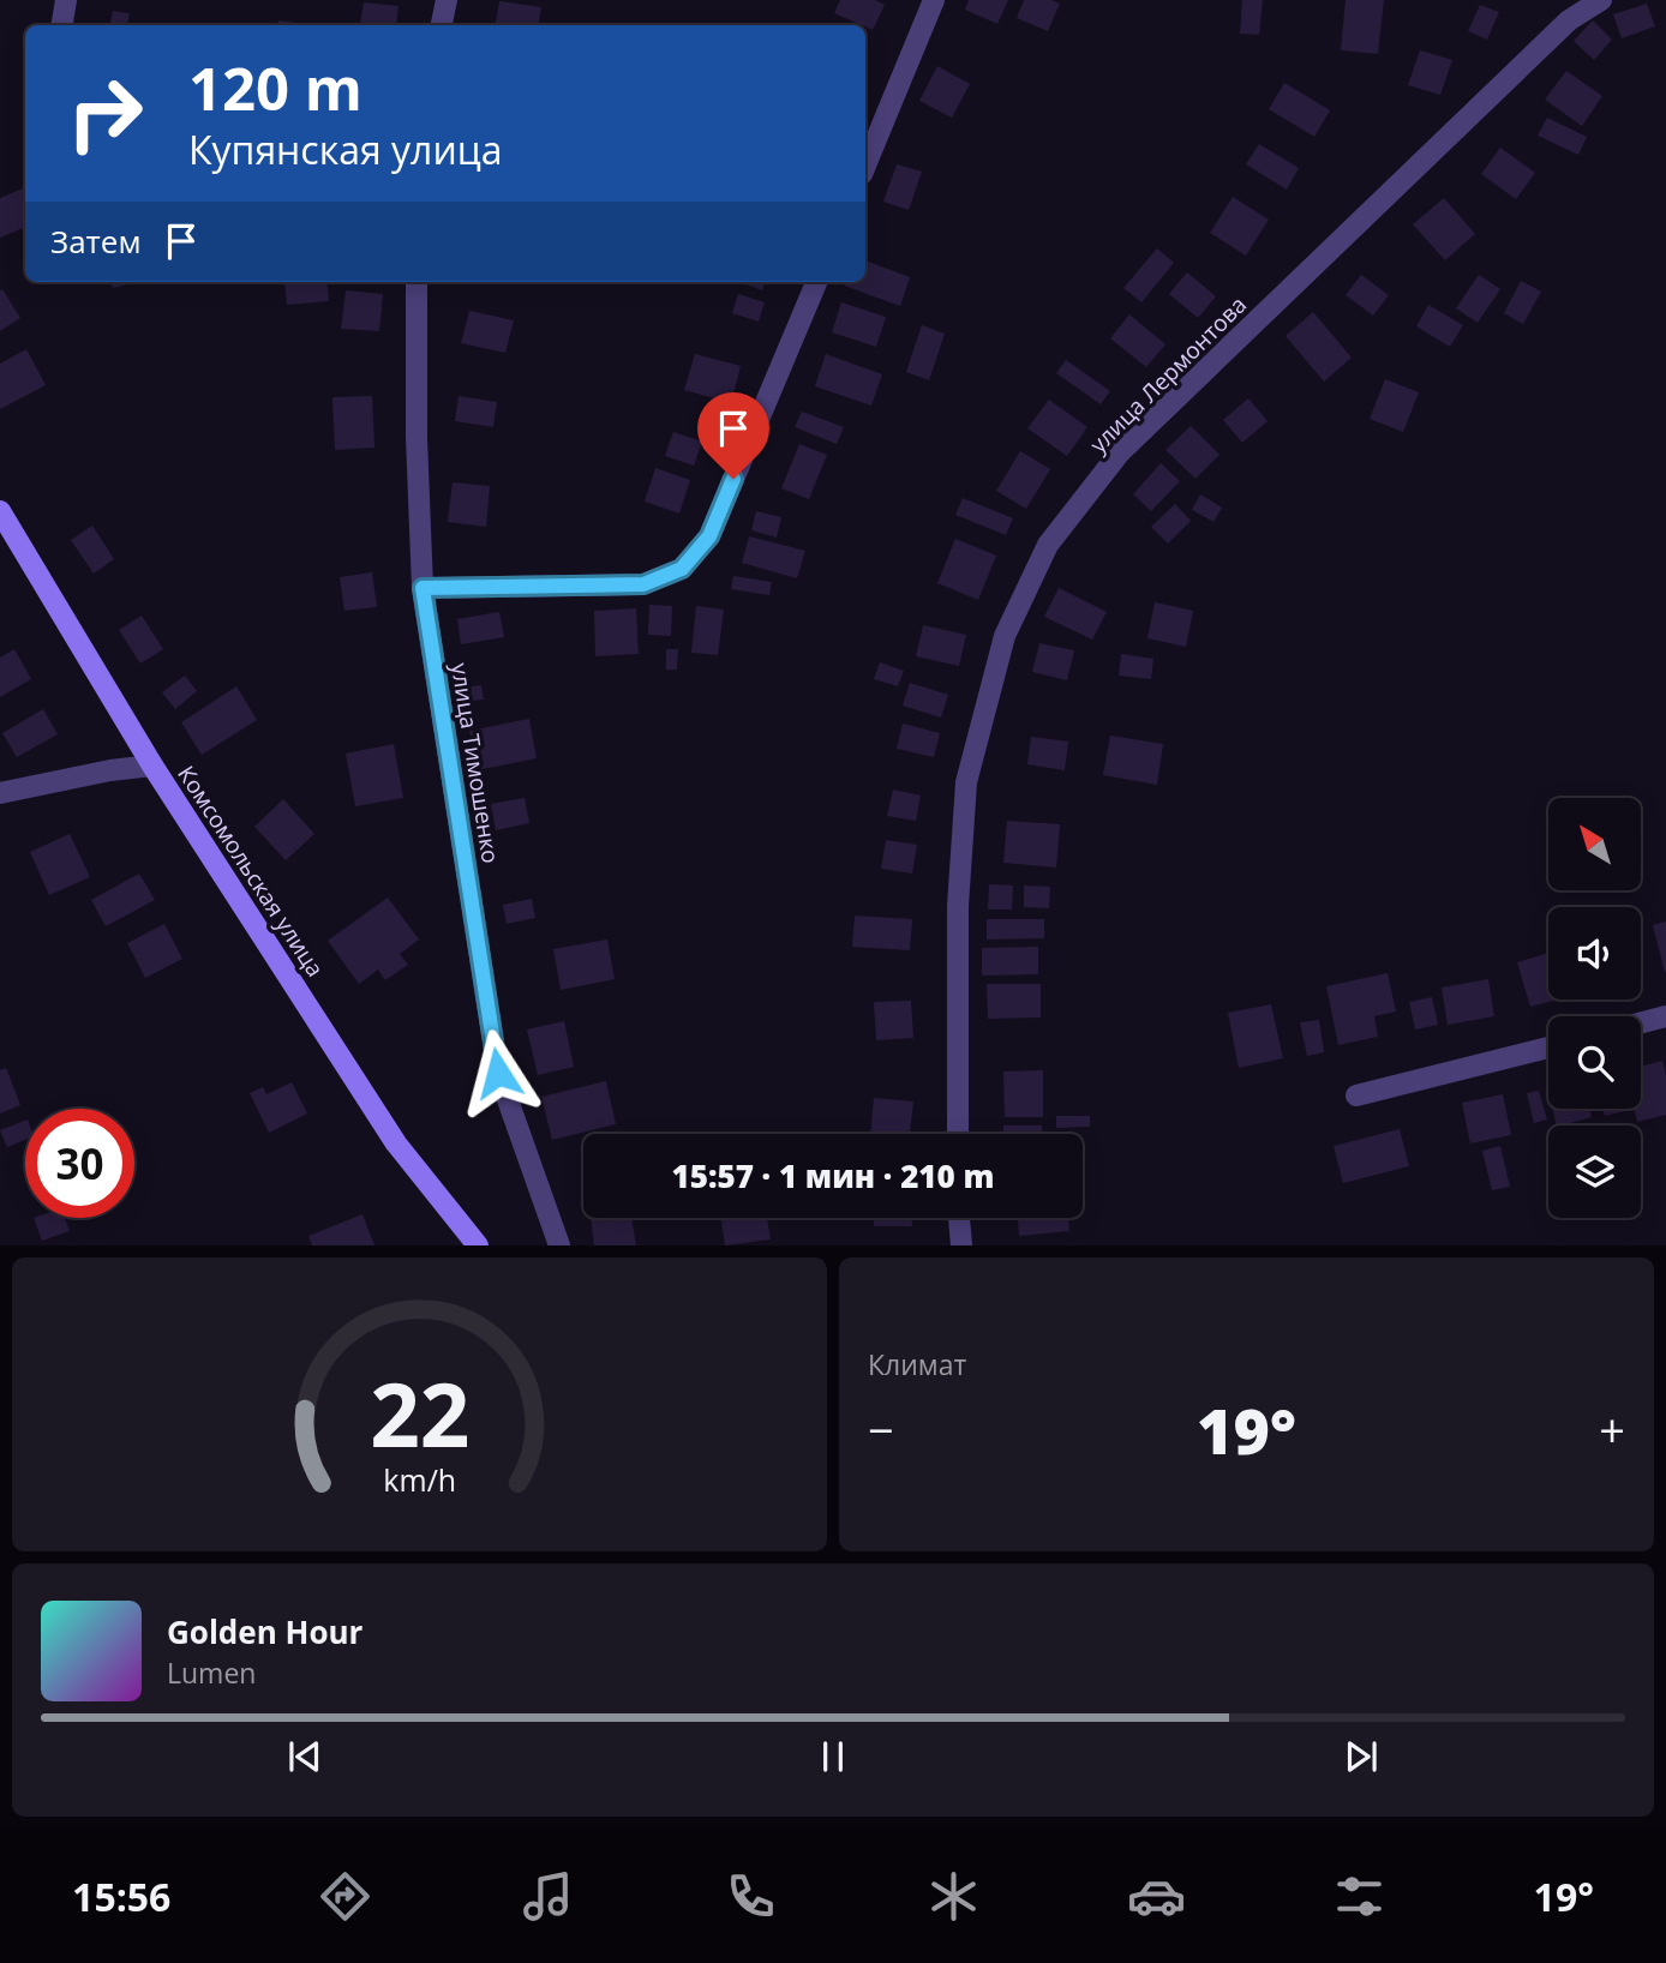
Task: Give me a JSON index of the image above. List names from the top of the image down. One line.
{"streets":{"street":["улица Лермонтова","улица Тимошенко","Комсомольская улица"]},"north":"top left","page":{"turn":["120 m","Купянская улица"],"then":"Затем","limit":"30","trip":"15:57 · 1 мин · 210 m","tile":"Климат","heat":["−","19°","+"],"song":["Golden Hour","Lumen"],"tabs":["15:56","19°"],"gauge":["22","km/h"]}}
